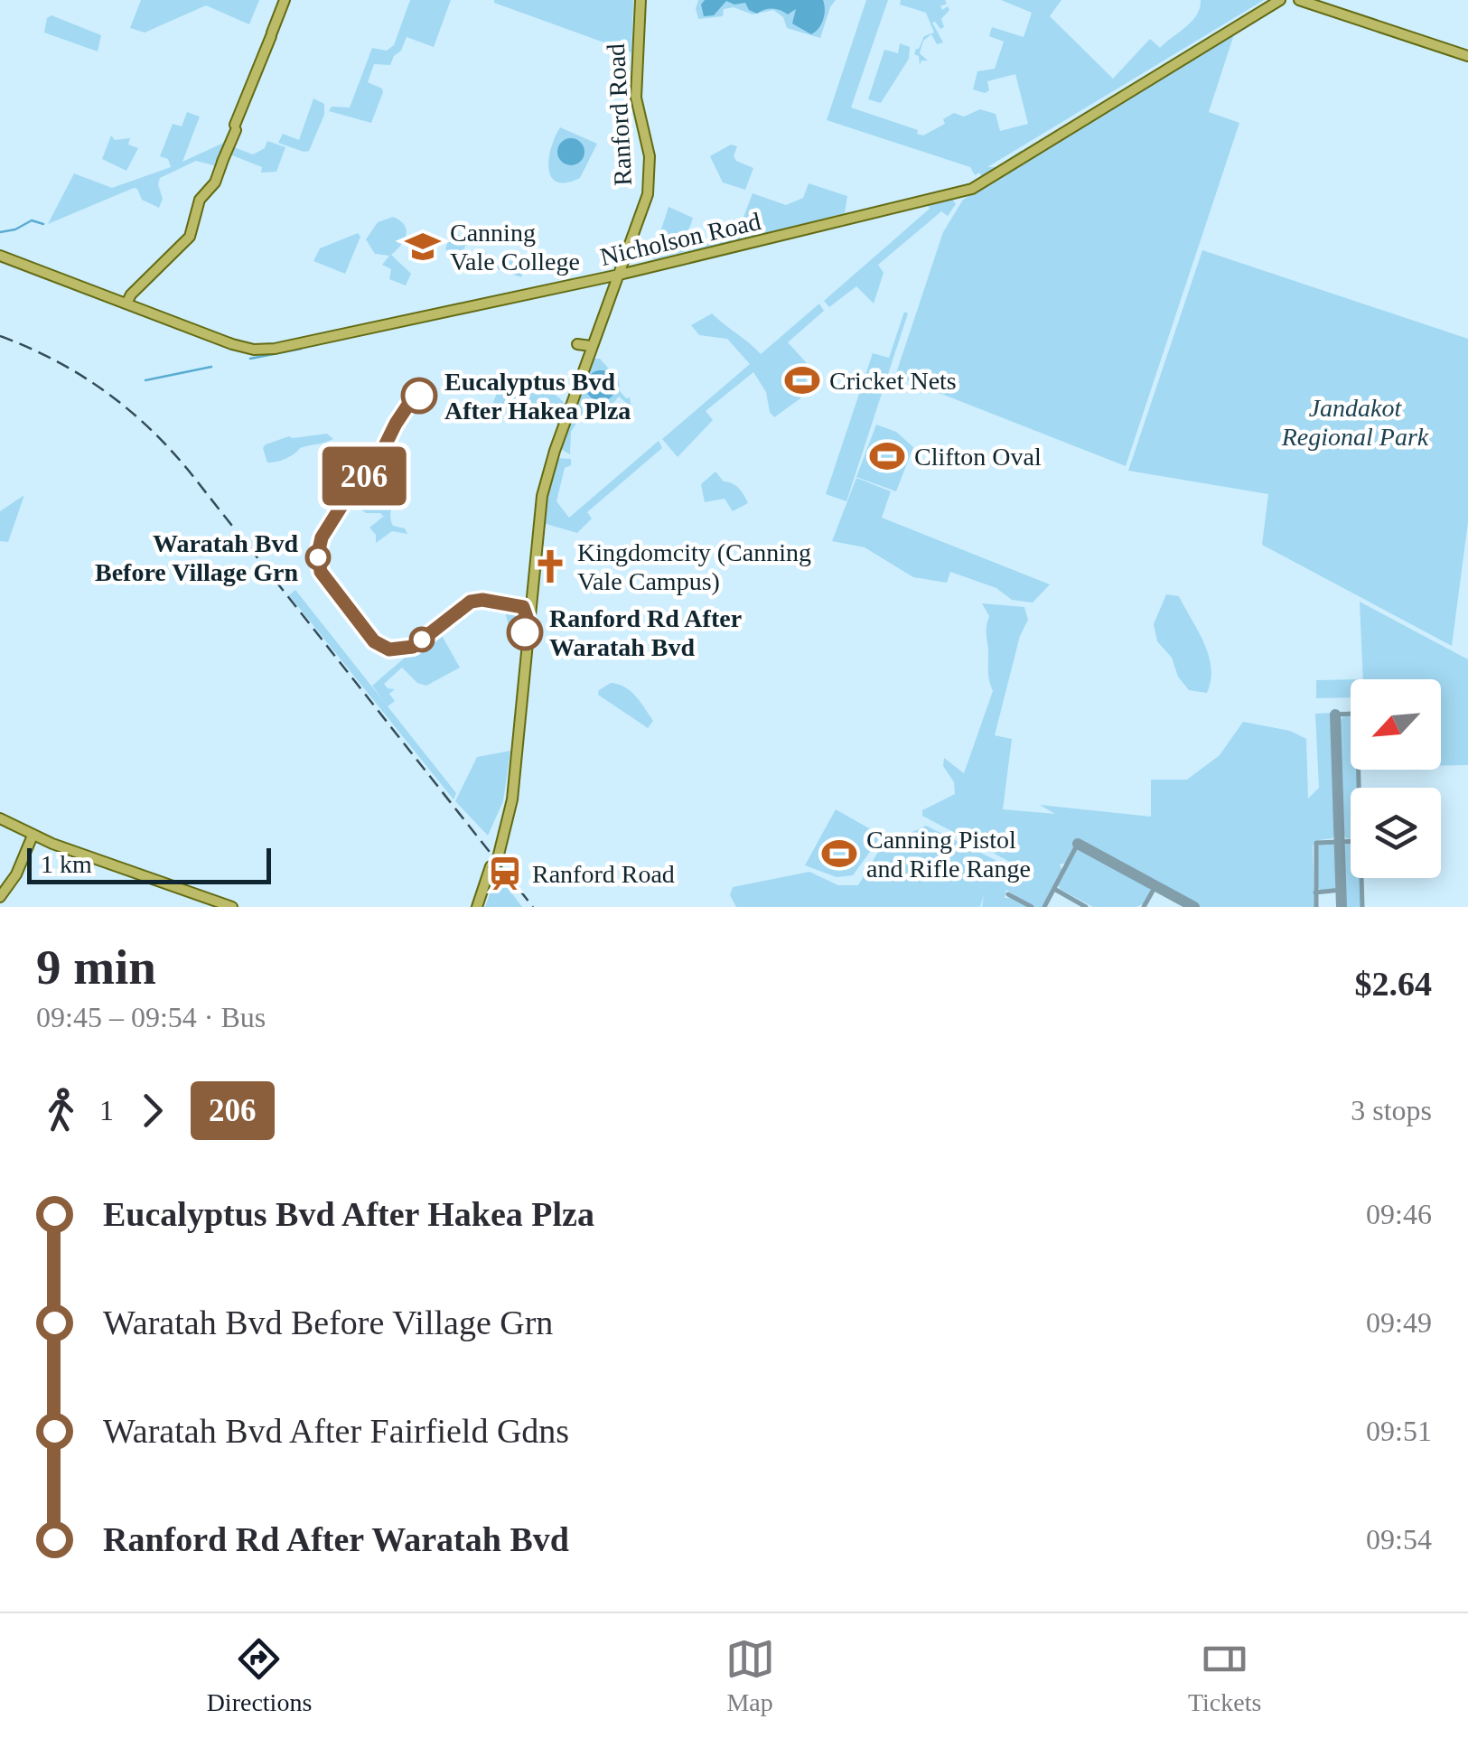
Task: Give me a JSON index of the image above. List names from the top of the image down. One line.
{"streets":{"main road":["Ranford Road","Nicholson Road"]},"crossings":[["Ranford Road","Nicholson Road"]],"parks":["Jandakot Regional Park"],"places":{"school or university":["Canning Vale College"],"sports":["Cricket Nets","Clifton Oval","Canning Pistol and Rifle Range"],"other":["Eucalyptus Bvd After Hakea Plza","Waratah Bvd Before Village Grn","Ranford Rd After Waratah Bvd"],"church":["Kingdomcity (Canning Vale Campus)"],"station":["Ranford Road"]},"lines":["bus line 206"],"scale_bar":"1 km","north":"bottom left","page":{"on_map":"206","scale":"1 km","heading":["9 min","09:45 – 09:54 · Bus","$2.64"],"legs":["1","206","3 stops"],"list":[{"name":"Eucalyptus Bvd After Hakea Plza","value":"09:46"},{"name":"Waratah Bvd Before Village Grn","value":"09:49"},{"name":"Waratah Bvd After Fairfield Gdns","value":"09:51"},{"name":"Ranford Rd After Waratah Bvd","value":"09:54"}],"tabs":["Directions","Map","Tickets"]}}
